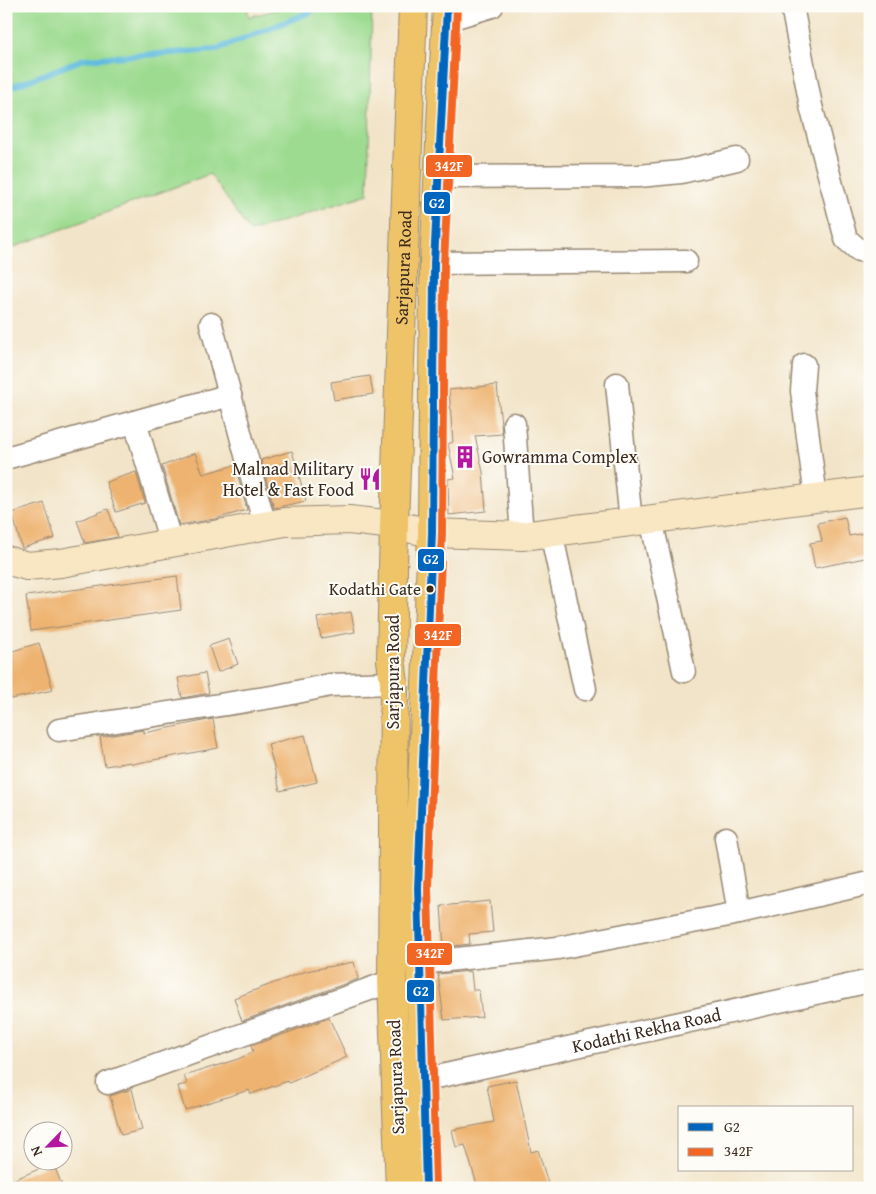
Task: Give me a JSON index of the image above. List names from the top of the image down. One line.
{"streets":{"main road":["Sarjapura Road"],"street":["Kodathi Rekha Road"]},"crossings":[["Sarjapura Road","Kodathi Rekha Road"]],"places":{"building":["Gowramma Complex"],"restaurant":["Malnad Military Hotel & Fast Food"],"other":["Kodathi Gate"]},"lines":["transit line G2","transit line 342F"],"legend":["G2","342F"],"north":"bottom left"}
